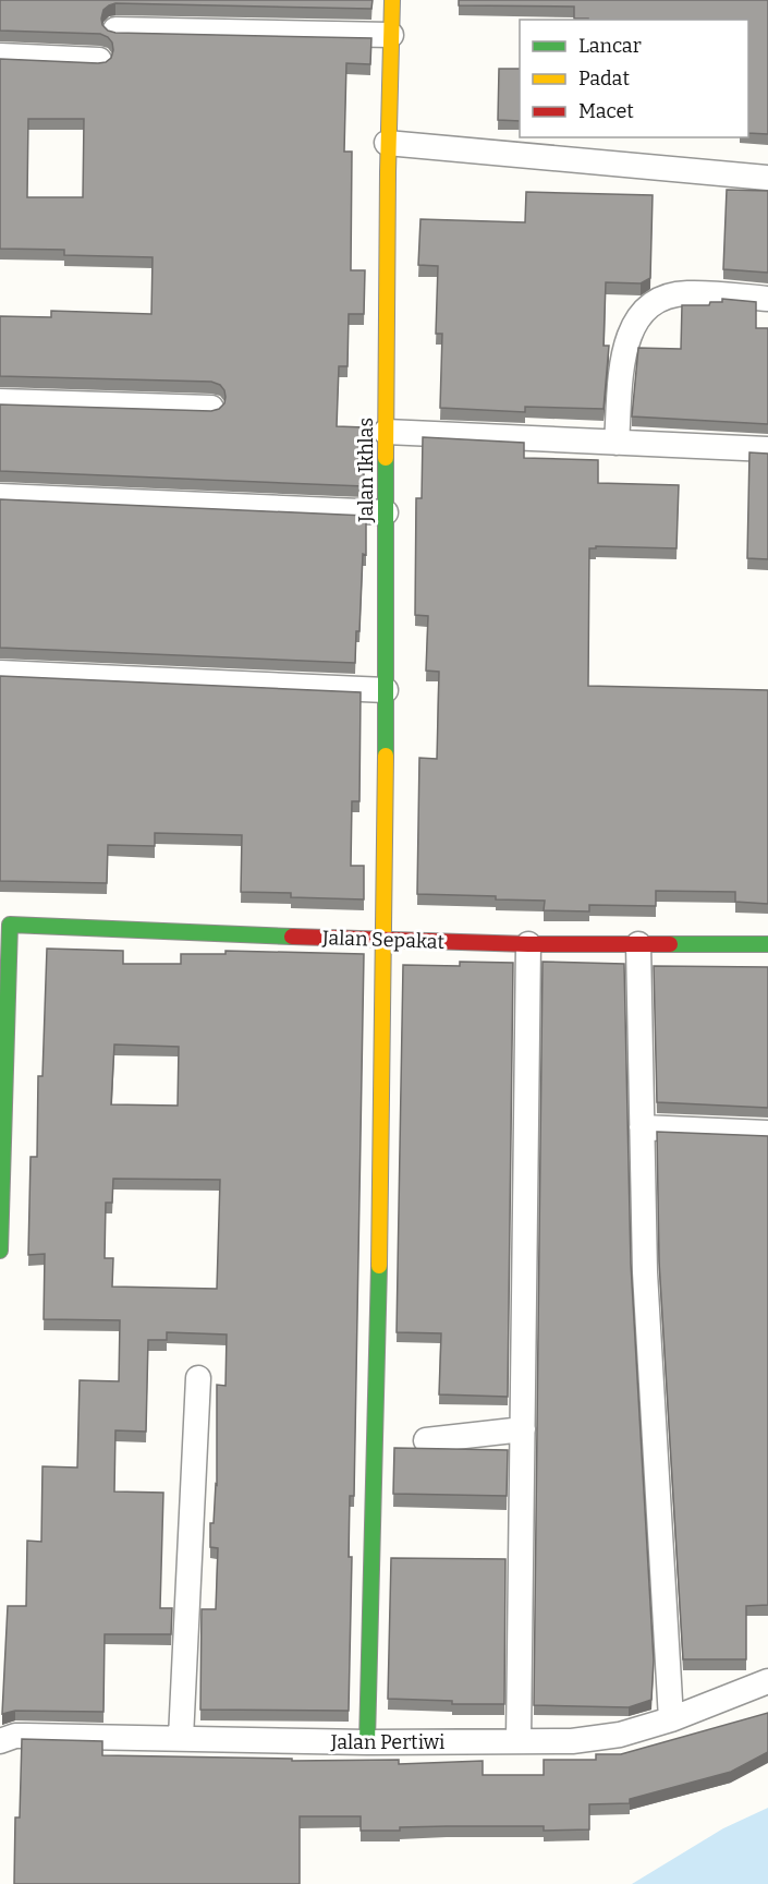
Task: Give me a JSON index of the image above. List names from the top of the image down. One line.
{"streets":{"street":["Jalan Ikhlas","Jalan Sepakat","Jalan Pertiwi"]},"crossings":[["Jalan Ikhlas","Jalan Sepakat"],["Jalan Ikhlas","Jalan Pertiwi"]],"legend":["Lancar","Padat","Macet"]}
